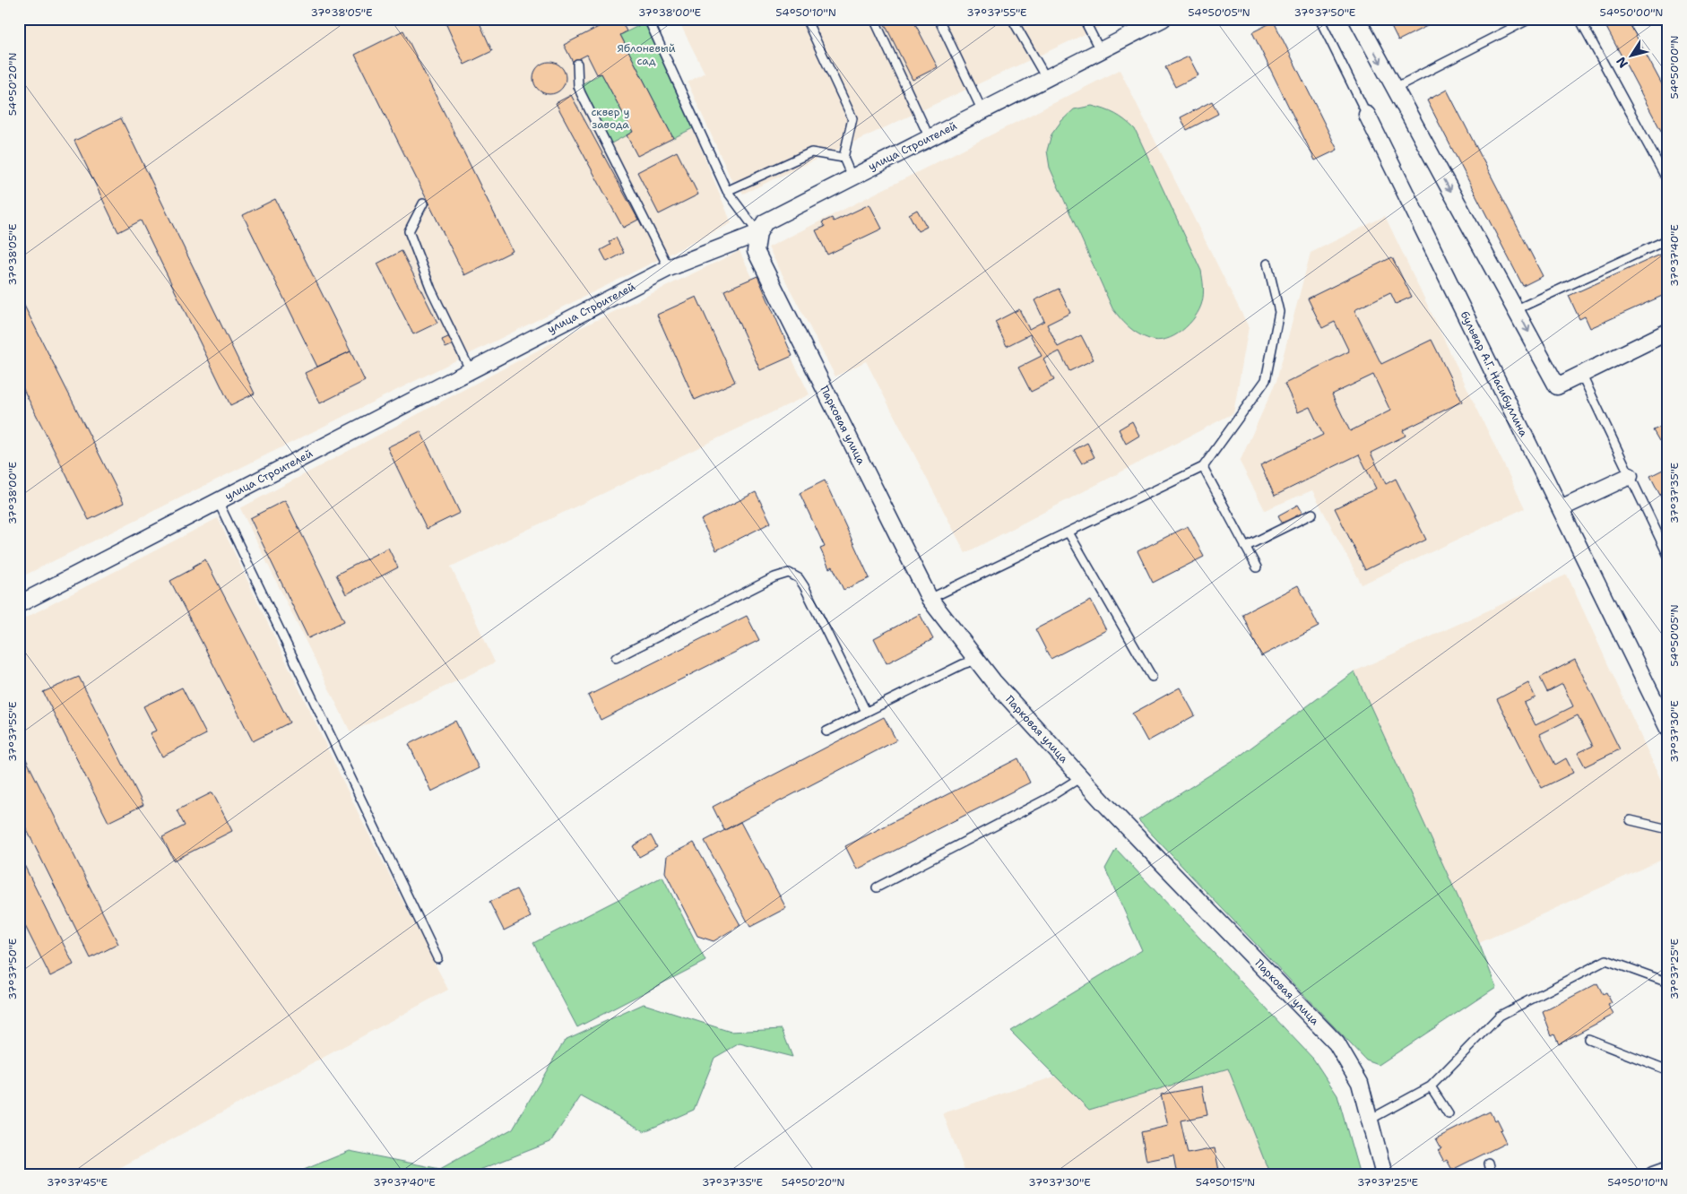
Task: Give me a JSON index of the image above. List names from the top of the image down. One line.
{"streets":{"street":["улица Строителей","бульвар А.Г. Насибуллина","Парковая улица"]},"crossings":[["улица Строителей","Парковая улица"]],"parks":["Яблоневый сад","сквер у завода"],"north":"bottom left","coordinates":["37°38'05\"E","37°38'00\"E","54°50'10\"N","37°37'55\"E","54°50'05\"N","37°37'50\"E","54°50'00\"N","54°50'20\"N","37°37'40\"E","37°37'35\"E","37°37'30\"E","37°37'25\"E","37°37'45\"E","54°50'15\"N"]}
